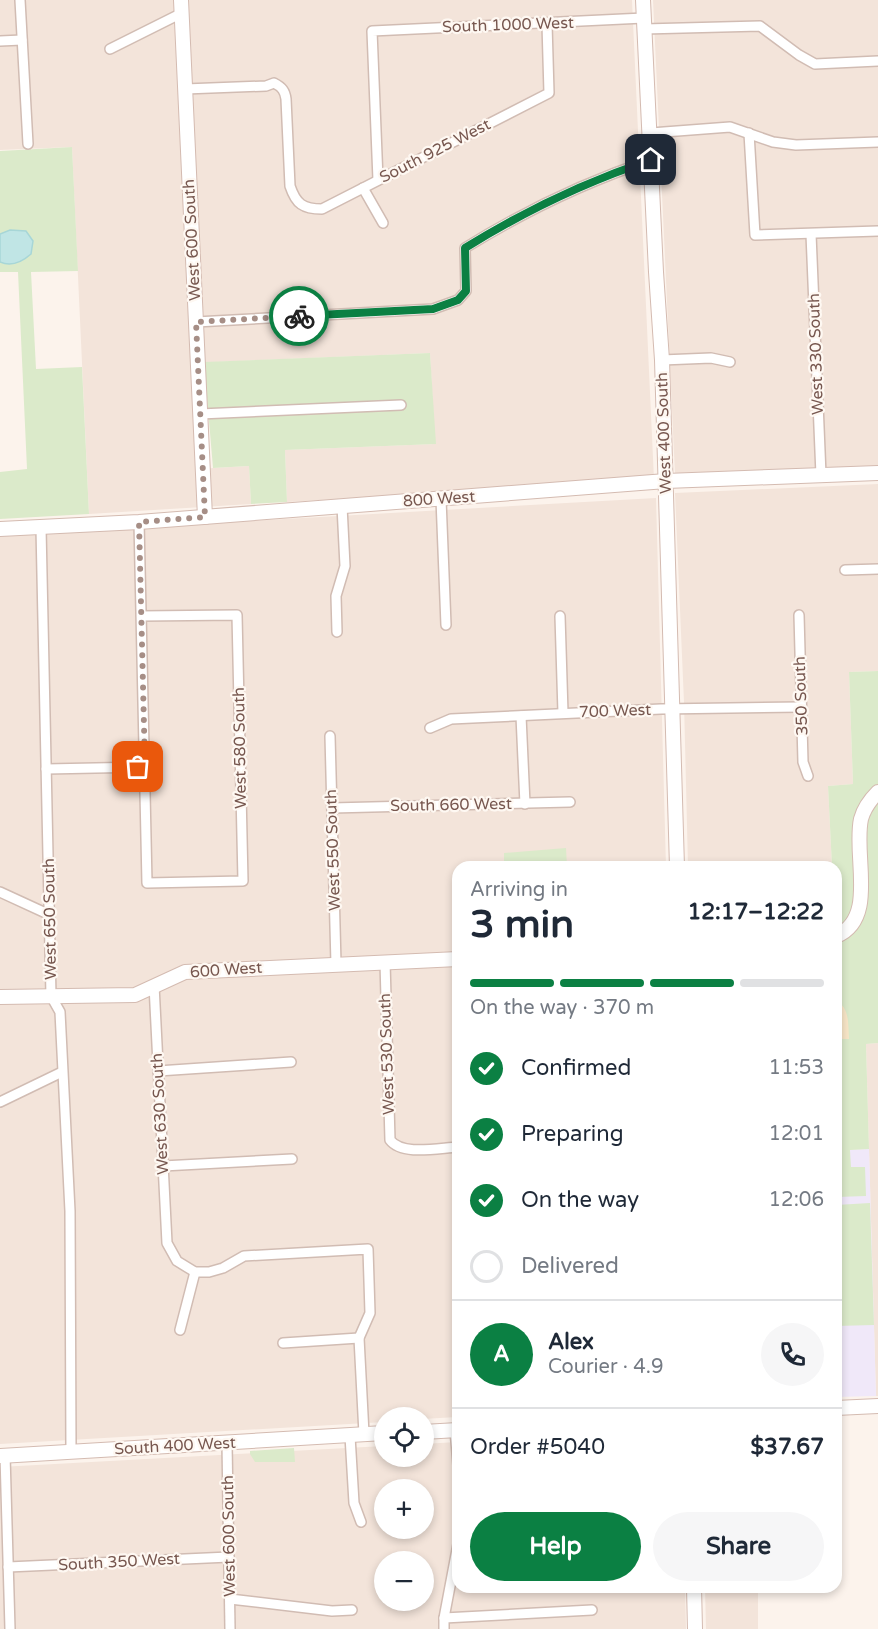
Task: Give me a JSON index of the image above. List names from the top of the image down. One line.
{"streets":{"street":["South 1000 West","South 925 West","West 600 South","West 330 South","West 400 South","800 West","350 South","700 West","West 580 South","South 660 West","West 550 South","West 650 South","600 West","West 530 South","West 630 South","South 400 West","South 350 West"]},"crossings":[["South 1000 West","South 925 West"],["South 1000 West","West 400 South"],["South 925 West","West 600 South"],["West 600 South","800 West"],["West 600 South","South 400 West"],["West 600 South","South 350 West"],["West 330 South","800 West"],["West 400 South","800 West"],["West 400 South","700 West"],["800 West","West 650 South"],["350 South","700 West"],["South 660 West","West 550 South"],["West 550 South","600 West"],["West 650 South","600 West"],["West 650 South","South 400 West"],["600 West","West 530 South"],["600 West","West 630 South"]],"page":{"heading":["3 min","Arriving in","12:17–12:22"],"panel":["Alex","Courier · 4.9","Order #5040","$37.67"],"bar":"On the way · 370 m","list":[["Confirmed","11:53"],["Preparing","12:01"],["On the way","12:06"],"Delivered"],"round":"A","map_buttons":["+","−"],"buttons":["Help","Share"]}}
